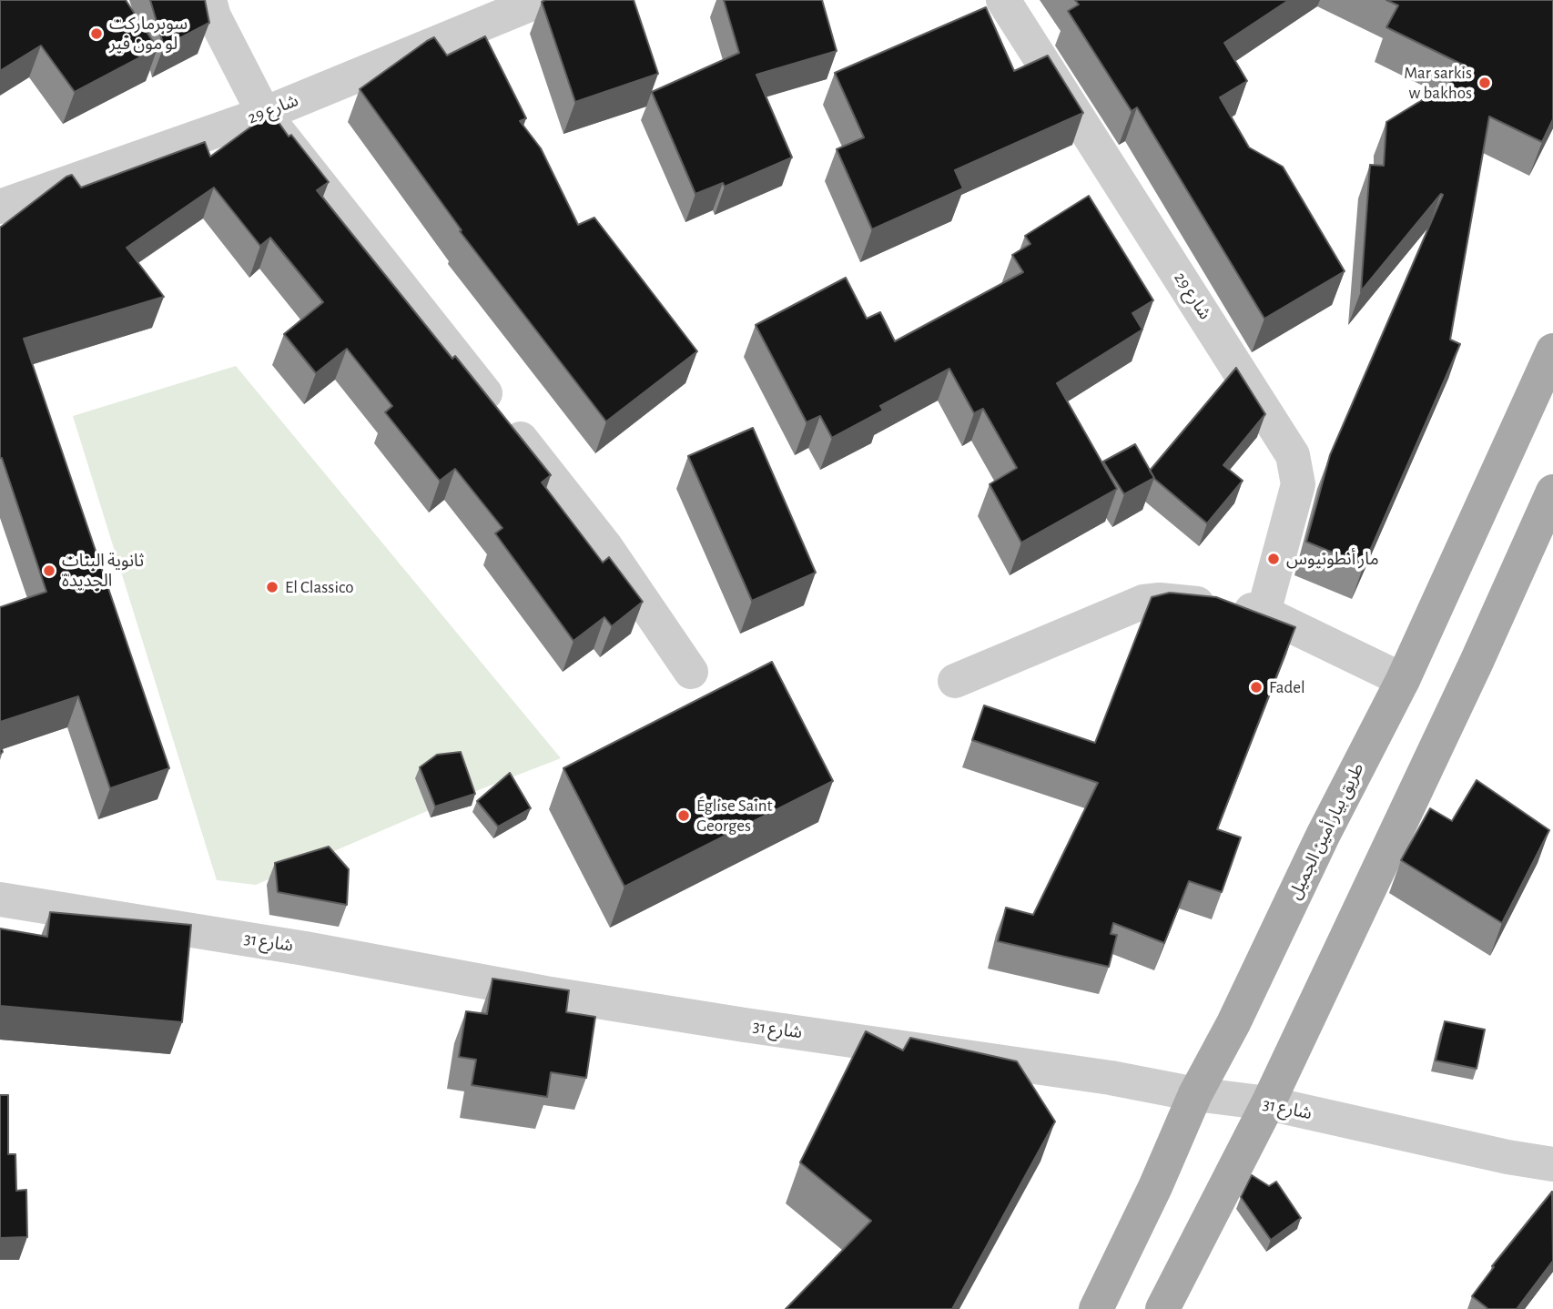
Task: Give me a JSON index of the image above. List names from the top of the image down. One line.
{"streets":{"main road":["طريق بيار أمين الجميل"],"street":["شارع 29","شارع 31"]},"crossings":[["طريق بيار أمين الجميل","شارع 31"]],"places":["سوبرماركت لو مون فير","Mar sarkis w bakhos","مار أنطونيوس","ثانوية البنات الجديدة","El Classico","Fadel","Église Saint Georges"]}
